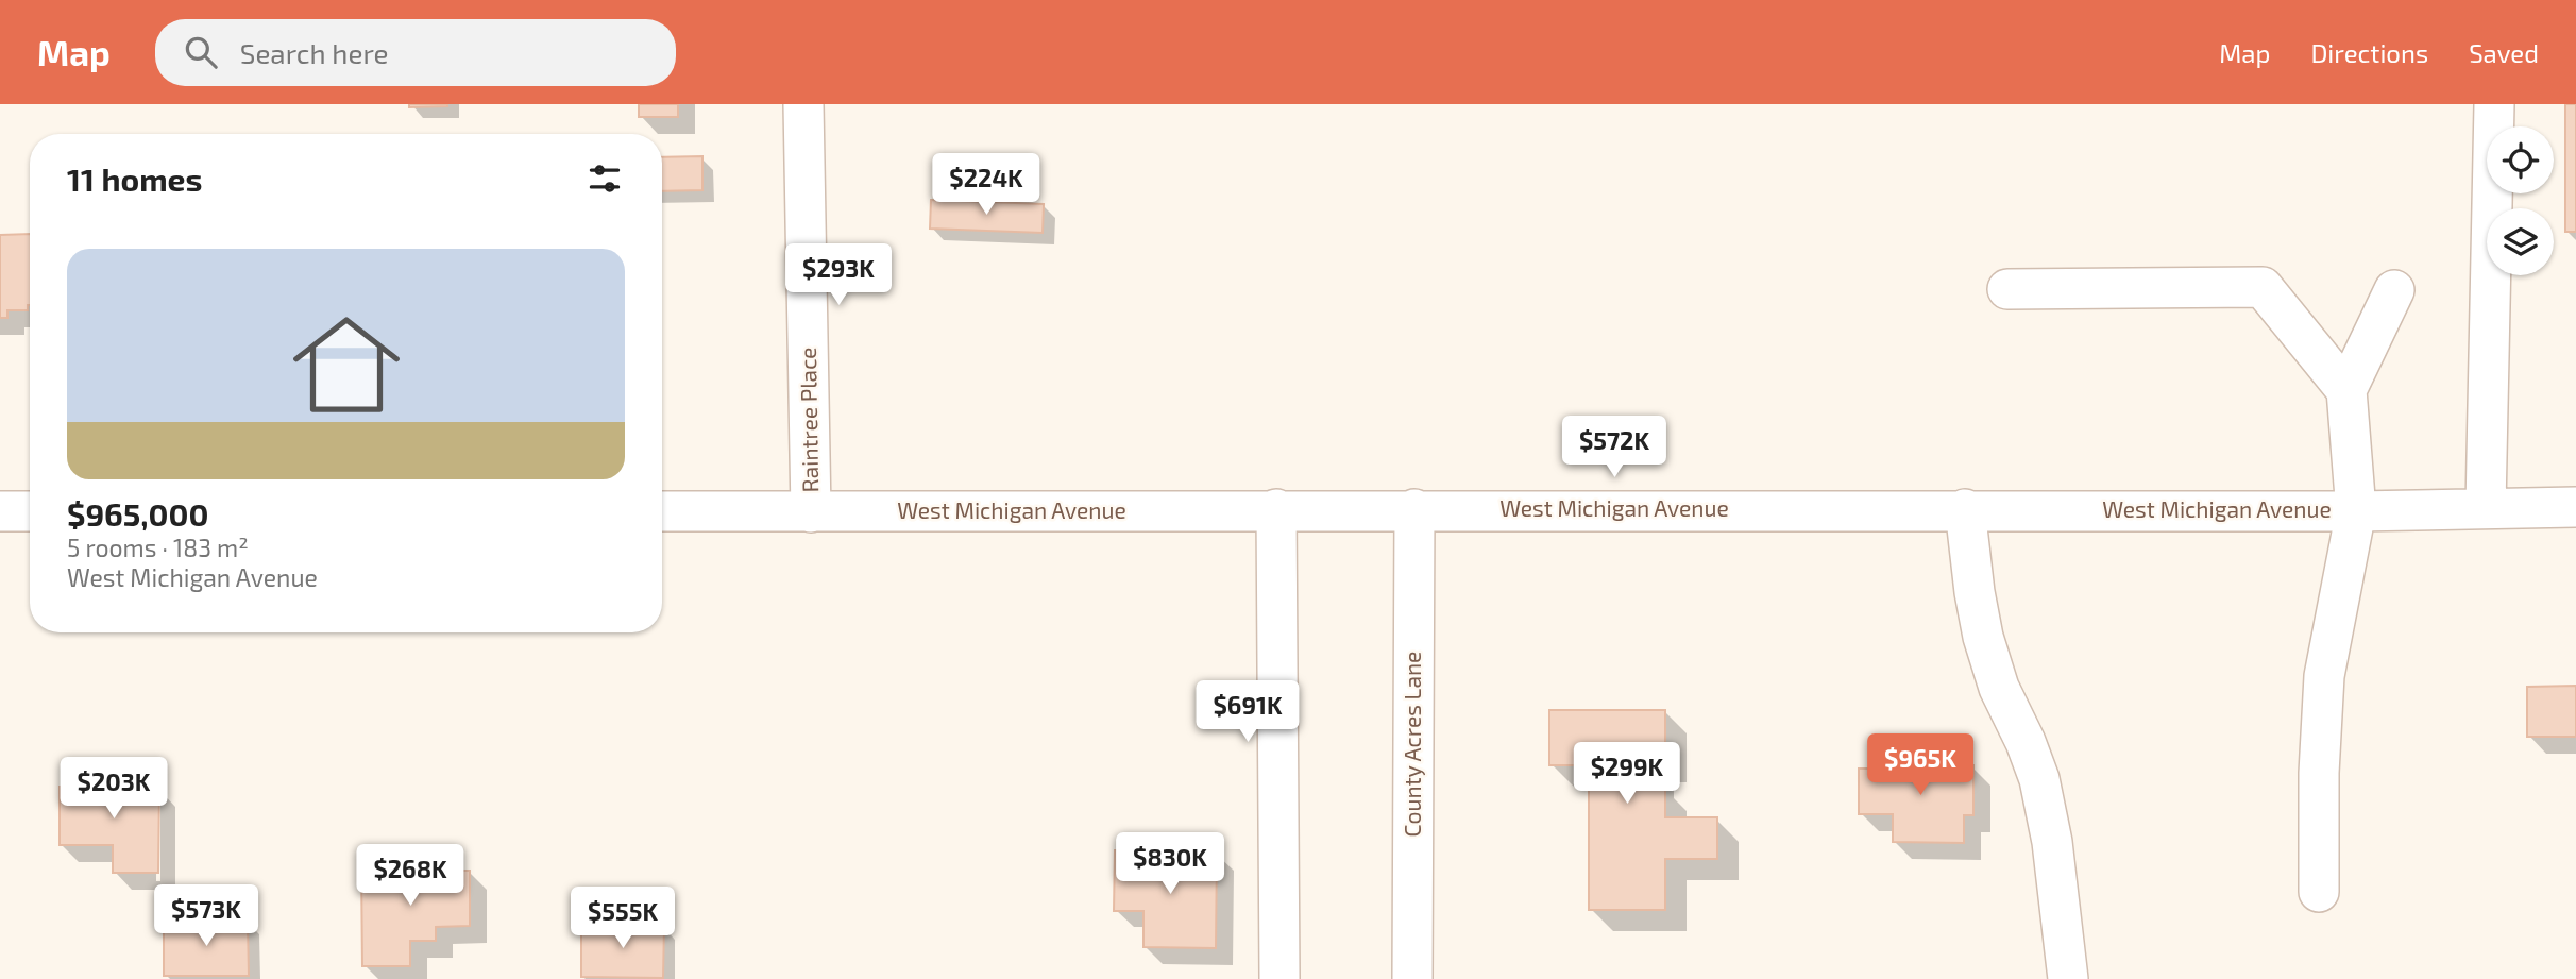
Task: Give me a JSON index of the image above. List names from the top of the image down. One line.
{"streets":{"street":["Raintree Place","West Michigan Avenue","County Acres Lane"]},"crossings":[["Raintree Place","West Michigan Avenue"],["West Michigan Avenue","County Acres Lane"]],"page":{"header":"Map","search":"Search here","nav":["Map","Directions","Saved"],"heading":"11 homes","price":["$224K","$293K","$572K","$691K","$965K","$299K","$203K","$830K","$268K","$573K","$555K"],"list":[{"name":"$965,000","note":"5 rooms · 183 m² · West Michigan Avenue"}]}}
